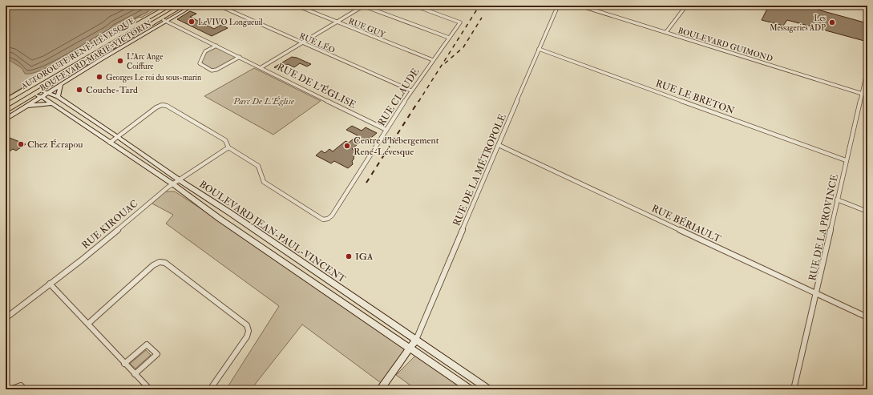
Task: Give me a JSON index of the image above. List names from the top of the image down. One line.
{"streets":{"highway":["AUTOROUTE RENÉ-LÉVESQUE"],"street":["RUE GUY","RUE LÉO","BOULEVARD GUIMOND","BOULEVARD MARIE-VICTORIN","RUE DE L'ÉGLISE","RUE CLAUDE","RUE LE BRETON","RUE DE LA MÉTROPOLE","RUE BÉRIAULT","RUE KIROUAC","RUE DE LA PROVINCE","BOULEVARD JEAN-PAUL-VINCENT"]},"crossings":[["RUE GUY","RUE CLAUDE"],["RUE LÉO","RUE CLAUDE"],["BOULEVARD GUIMOND","RUE DE LA PROVINCE"],["BOULEVARD MARIE-VICTORIN","RUE DE L'ÉGLISE"],["BOULEVARD MARIE-VICTORIN","BOULEVARD JEAN-PAUL-VINCENT"],["RUE DE L'ÉGLISE","RUE CLAUDE"],["RUE CLAUDE","RUE KIROUAC"],["RUE LE BRETON","RUE DE LA MÉTROPOLE"],["RUE LE BRETON","RUE DE LA PROVINCE"],["RUE DE LA MÉTROPOLE","RUE BÉRIAULT"],["RUE DE LA MÉTROPOLE","BOULEVARD JEAN-PAUL-VINCENT"],["RUE BÉRIAULT","RUE DE LA PROVINCE"],["RUE KIROUAC","BOULEVARD JEAN-PAUL-VINCENT"]],"parks":["Parc De L'Église"],"places":["LeVIVO Longueuil","Les Messageries ADP","L'Arc Ange Coiffure","Georges Le roi du sous-marin","Couche-Tard","Chez Écrapou","Centre d'hébergement René-Lévesque","IGA"]}
